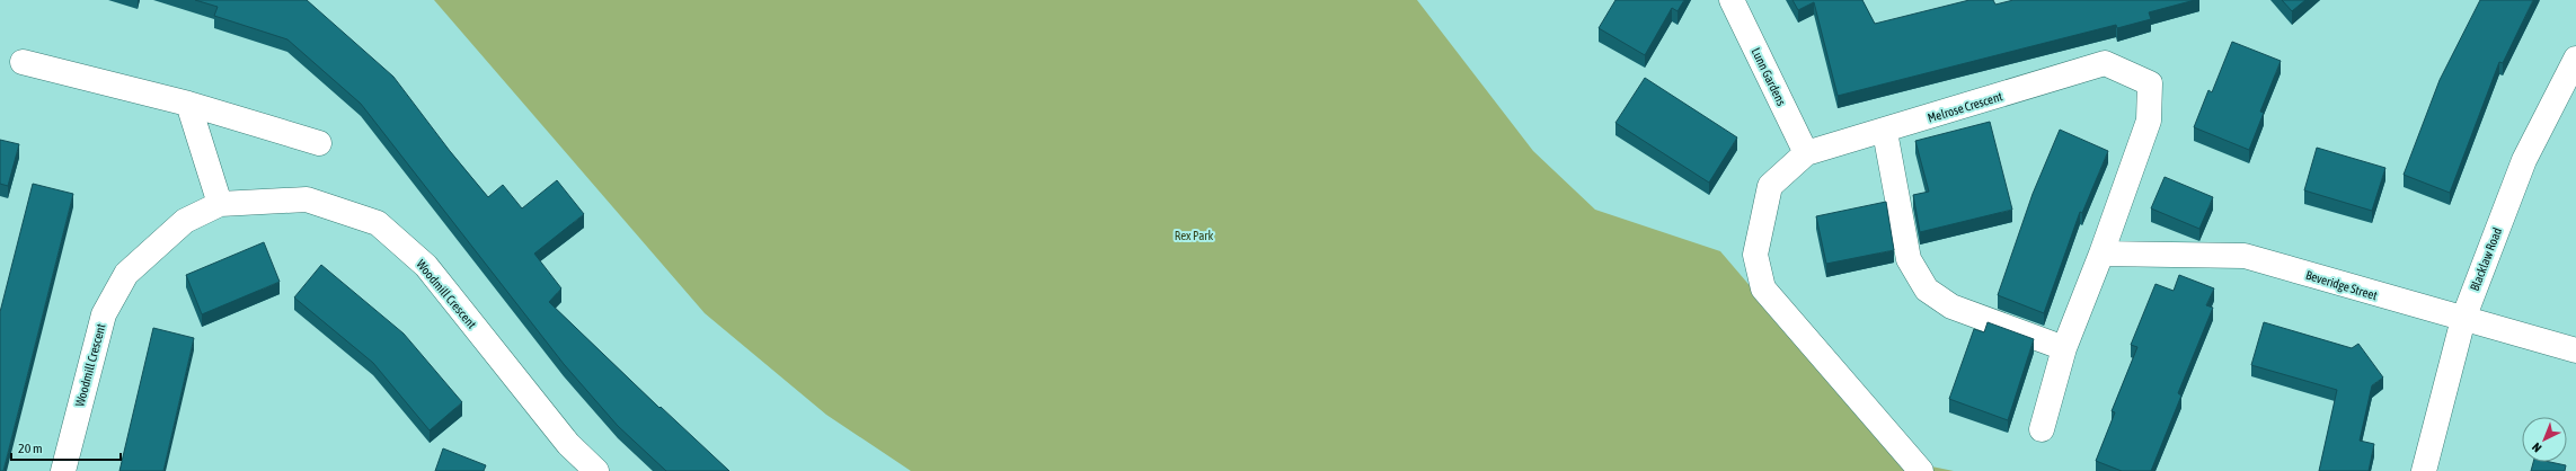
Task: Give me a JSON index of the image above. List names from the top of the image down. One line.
{"streets":{"street":["Lunn Gardens","Melrose Crescent","Blacklaw Road","Beveridge Street","Woodmill Crescent"]},"crossings":[["Lunn Gardens","Melrose Crescent"],["Melrose Crescent","Beveridge Street"],["Blacklaw Road","Beveridge Street"]],"parks":["Rex Park"],"scale_bar":"20 m","north":"bottom left"}
